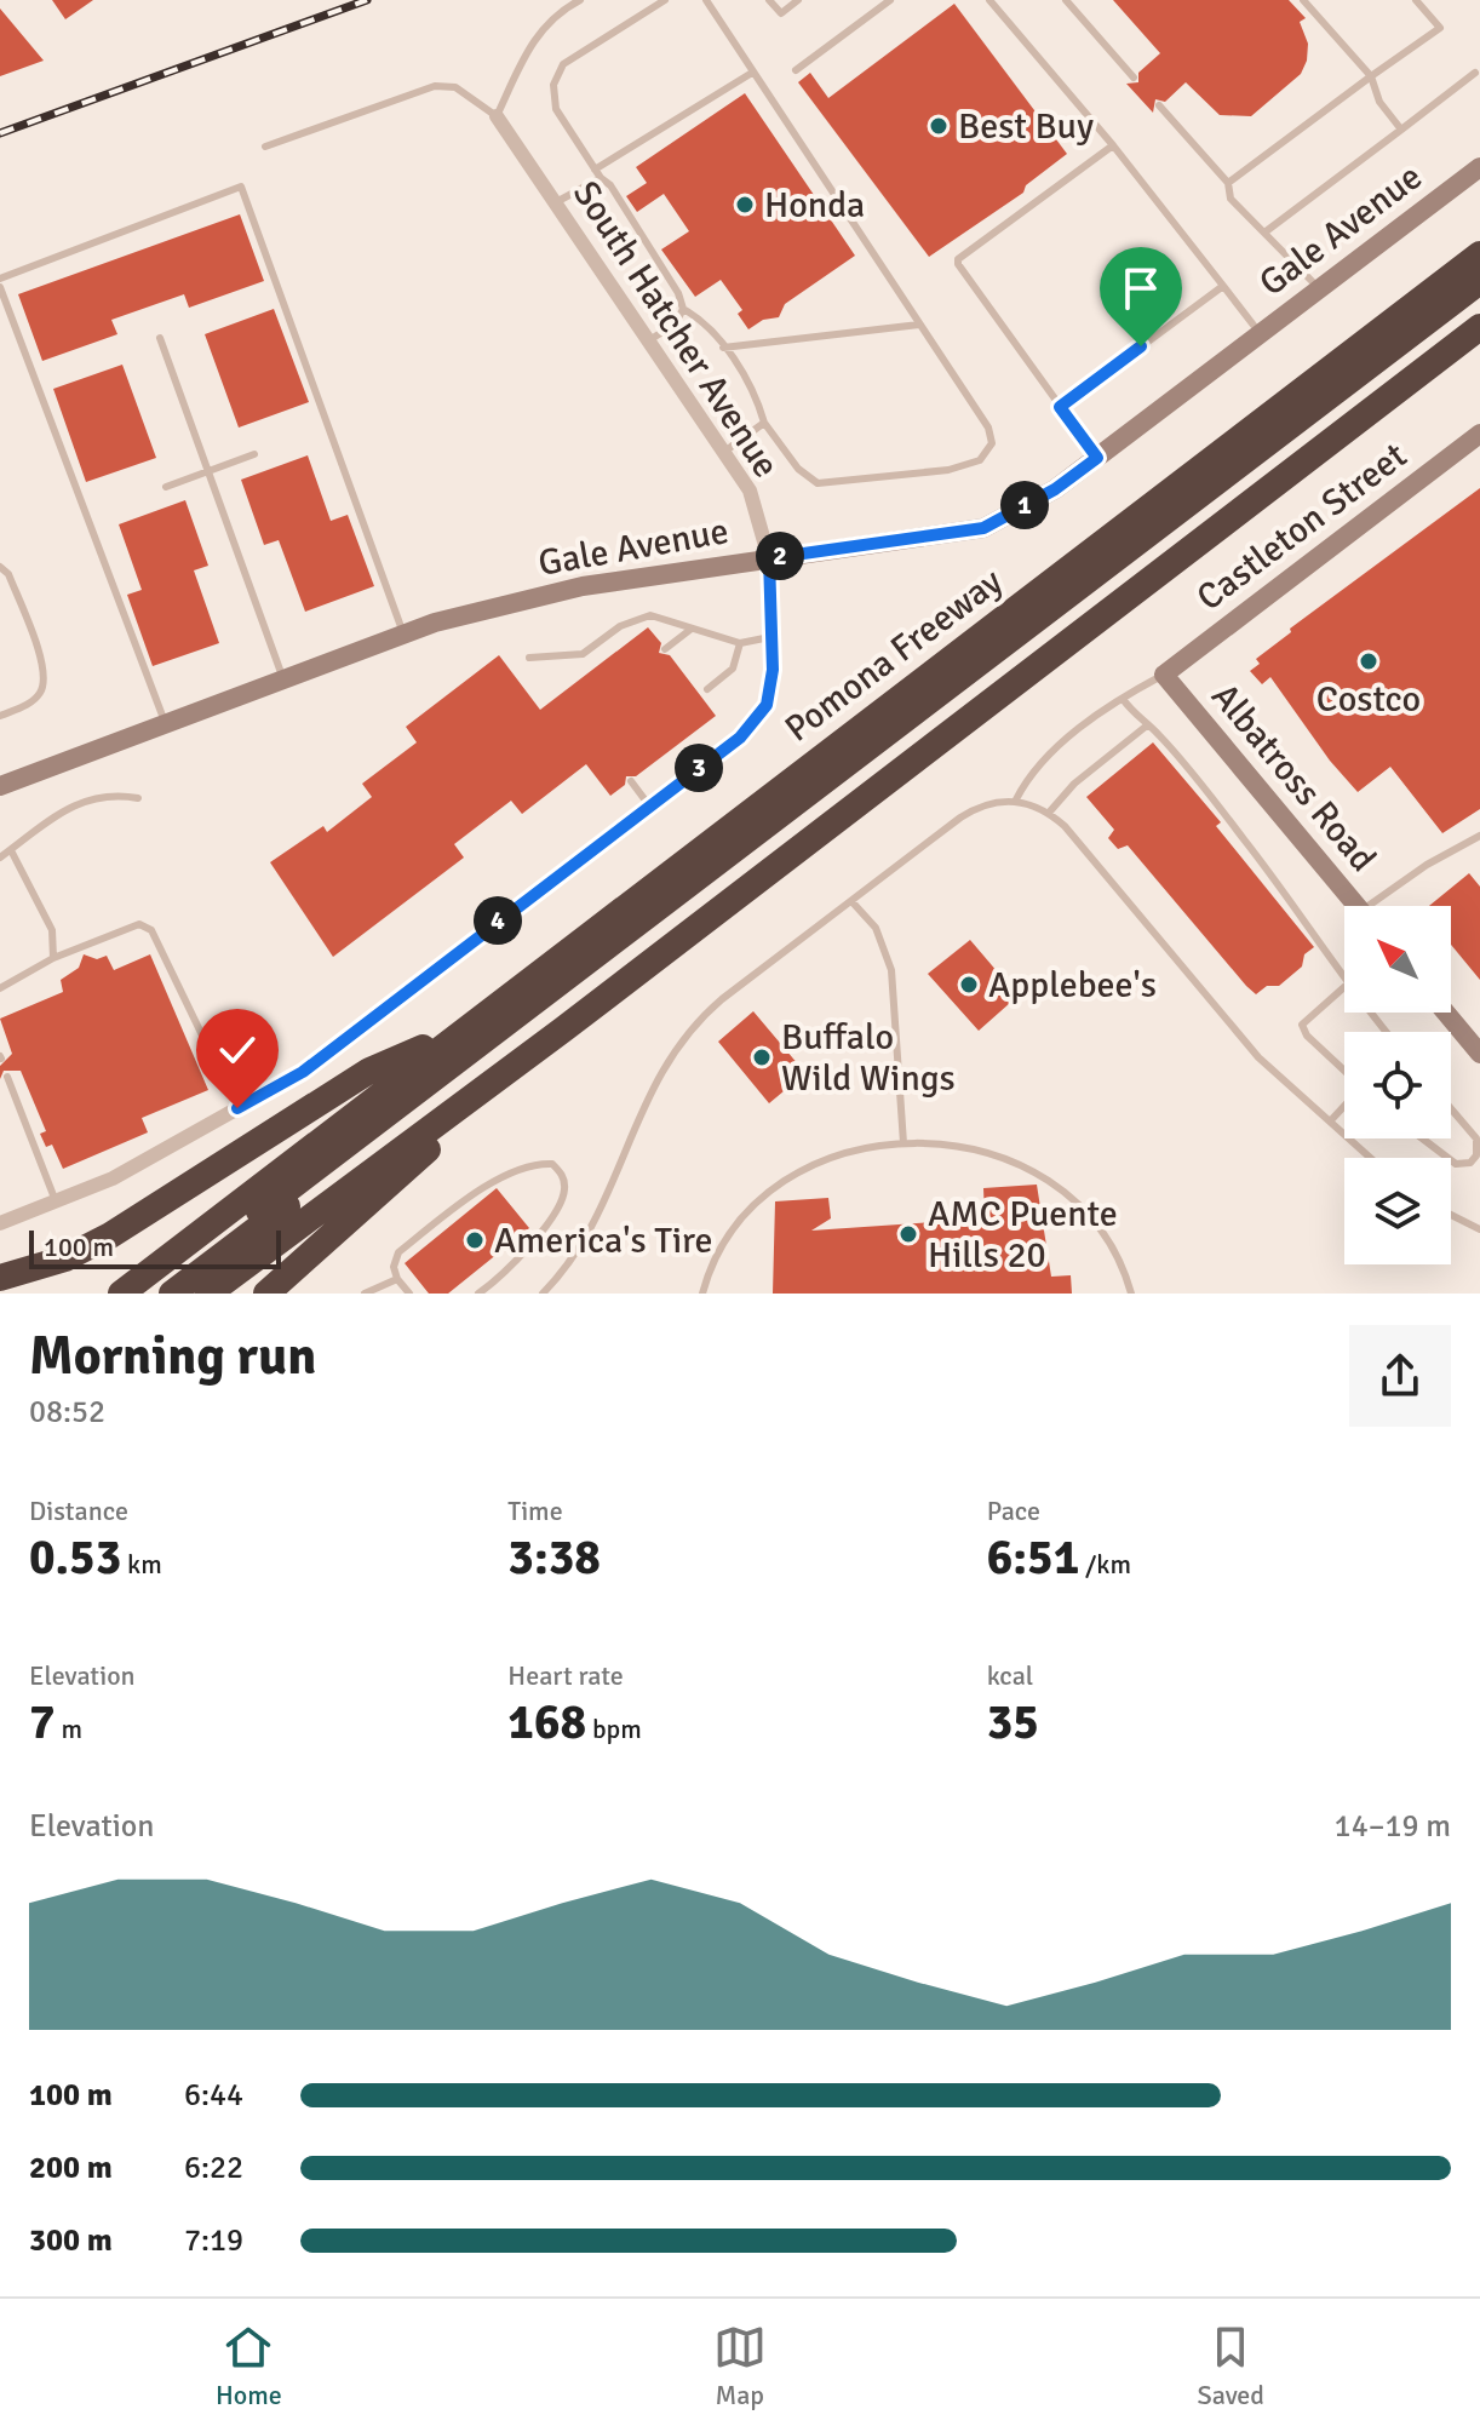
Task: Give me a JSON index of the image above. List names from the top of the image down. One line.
{"streets":{"highway":["Pomona Freeway"],"main road":["Gale Avenue","Castleton Street","Albatross Road"],"street":["South Hatcher Avenue"]},"crossings":[["Gale Avenue","South Hatcher Avenue"],["Castleton Street","Albatross Road"]],"places":["Best Buy","Honda","Costco","Applebee's","Buffalo Wild Wings","AMC Puente Hills 20","America's Tire"],"scale_bar":"100 m","north":"top left","page":{"pins":["1","2","3","4"],"scale":"100 m","heading":["Morning run","08:52"],"stats":[["Distance","0.53 km"],["Time","3:38"],["Pace","6:51 /km"],["Elevation","7 m"],["Heart rate","168 bpm"],["kcal","35"]],"chart":["Elevation","14–19 m"],"list":[{"name":"100 m","note":"6:44"},{"name":"200 m","note":"6:22"},{"name":"300 m","note":"7:19"}],"tabs":["Home","Map","Saved"]}}
